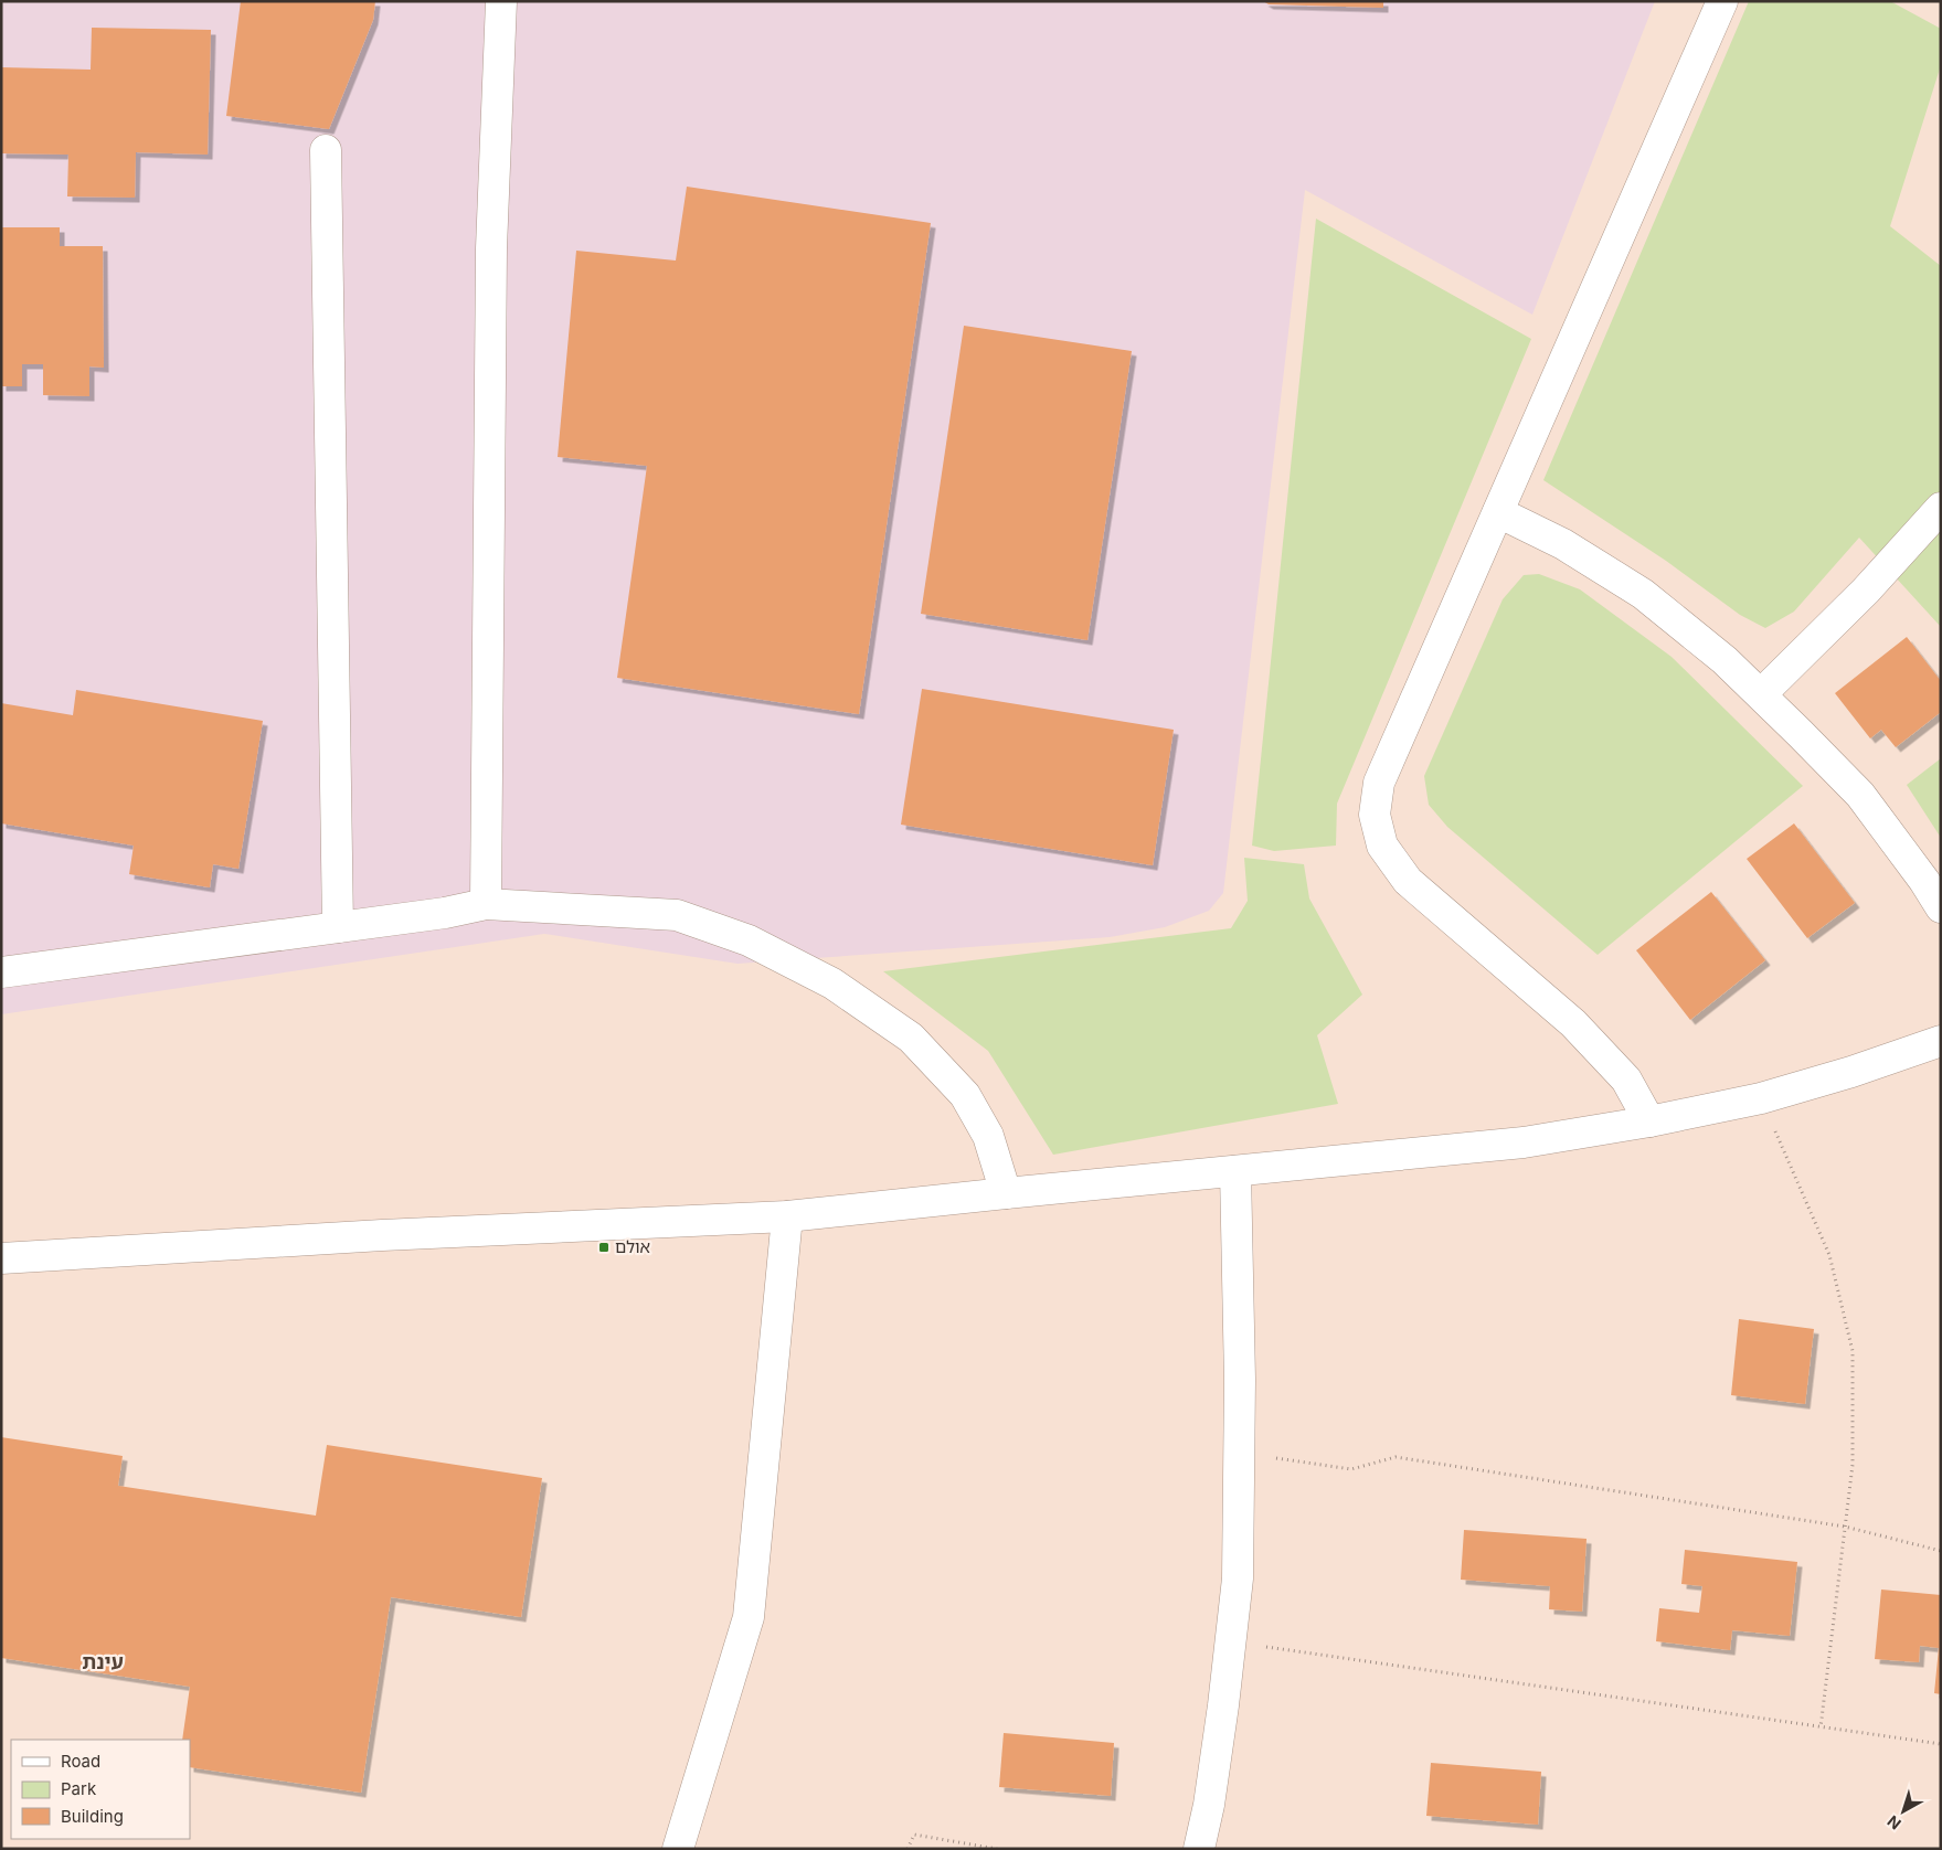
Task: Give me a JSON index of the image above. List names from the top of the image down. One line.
{"districts":["עינת"],"places":{"transit":["אולם"]},"legend":["Road","Park","Building"],"north":"bottom left"}
